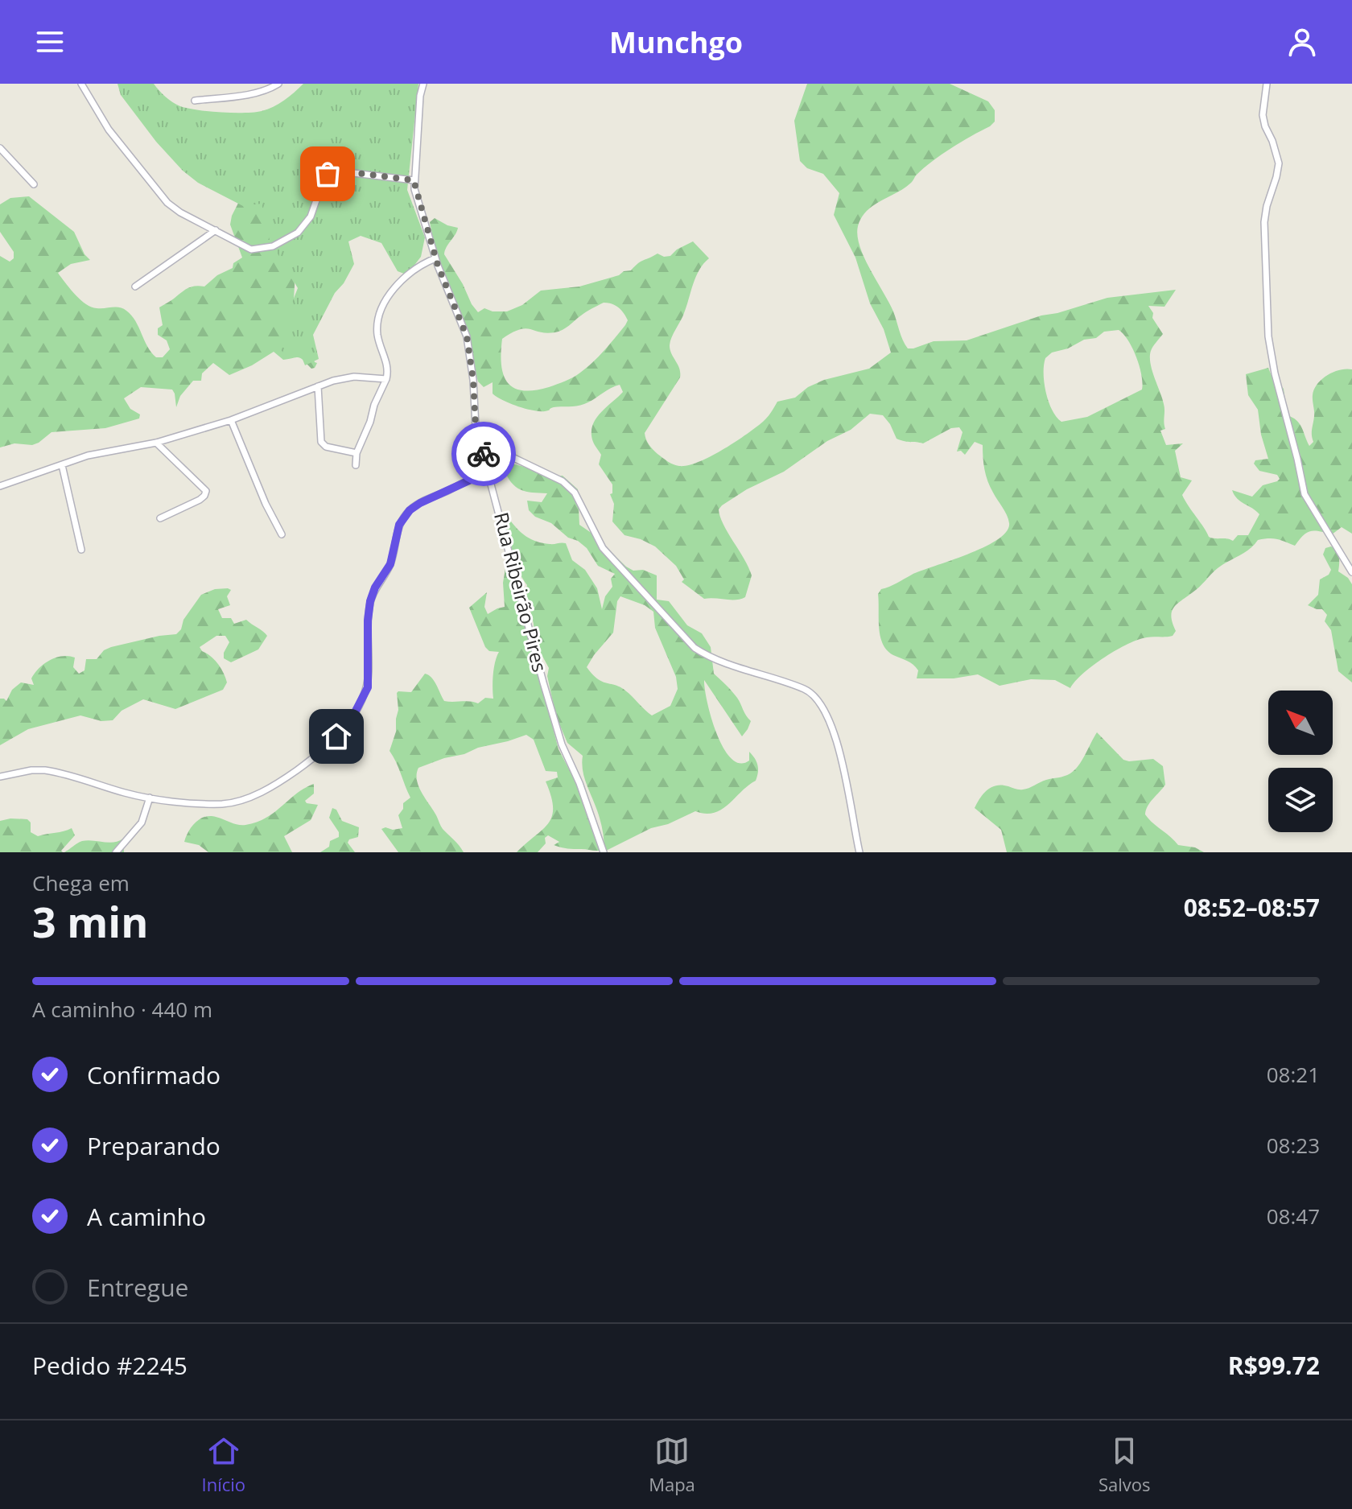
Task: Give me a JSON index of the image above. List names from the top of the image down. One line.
{"streets":{"street":["Rua Ribeirão Pires"]},"north":"top left","page":{"header":"Munchgo","heading":["3 min","Chega em","08:52–08:57"],"panel":["Pedido #2245","R$99.72"],"bar":"A caminho · 440 m","list":[["Confirmado","08:21"],["Preparando","08:23"],["A caminho","08:47"],"Entregue"],"tabs":["Início","Mapa","Salvos"]}}
